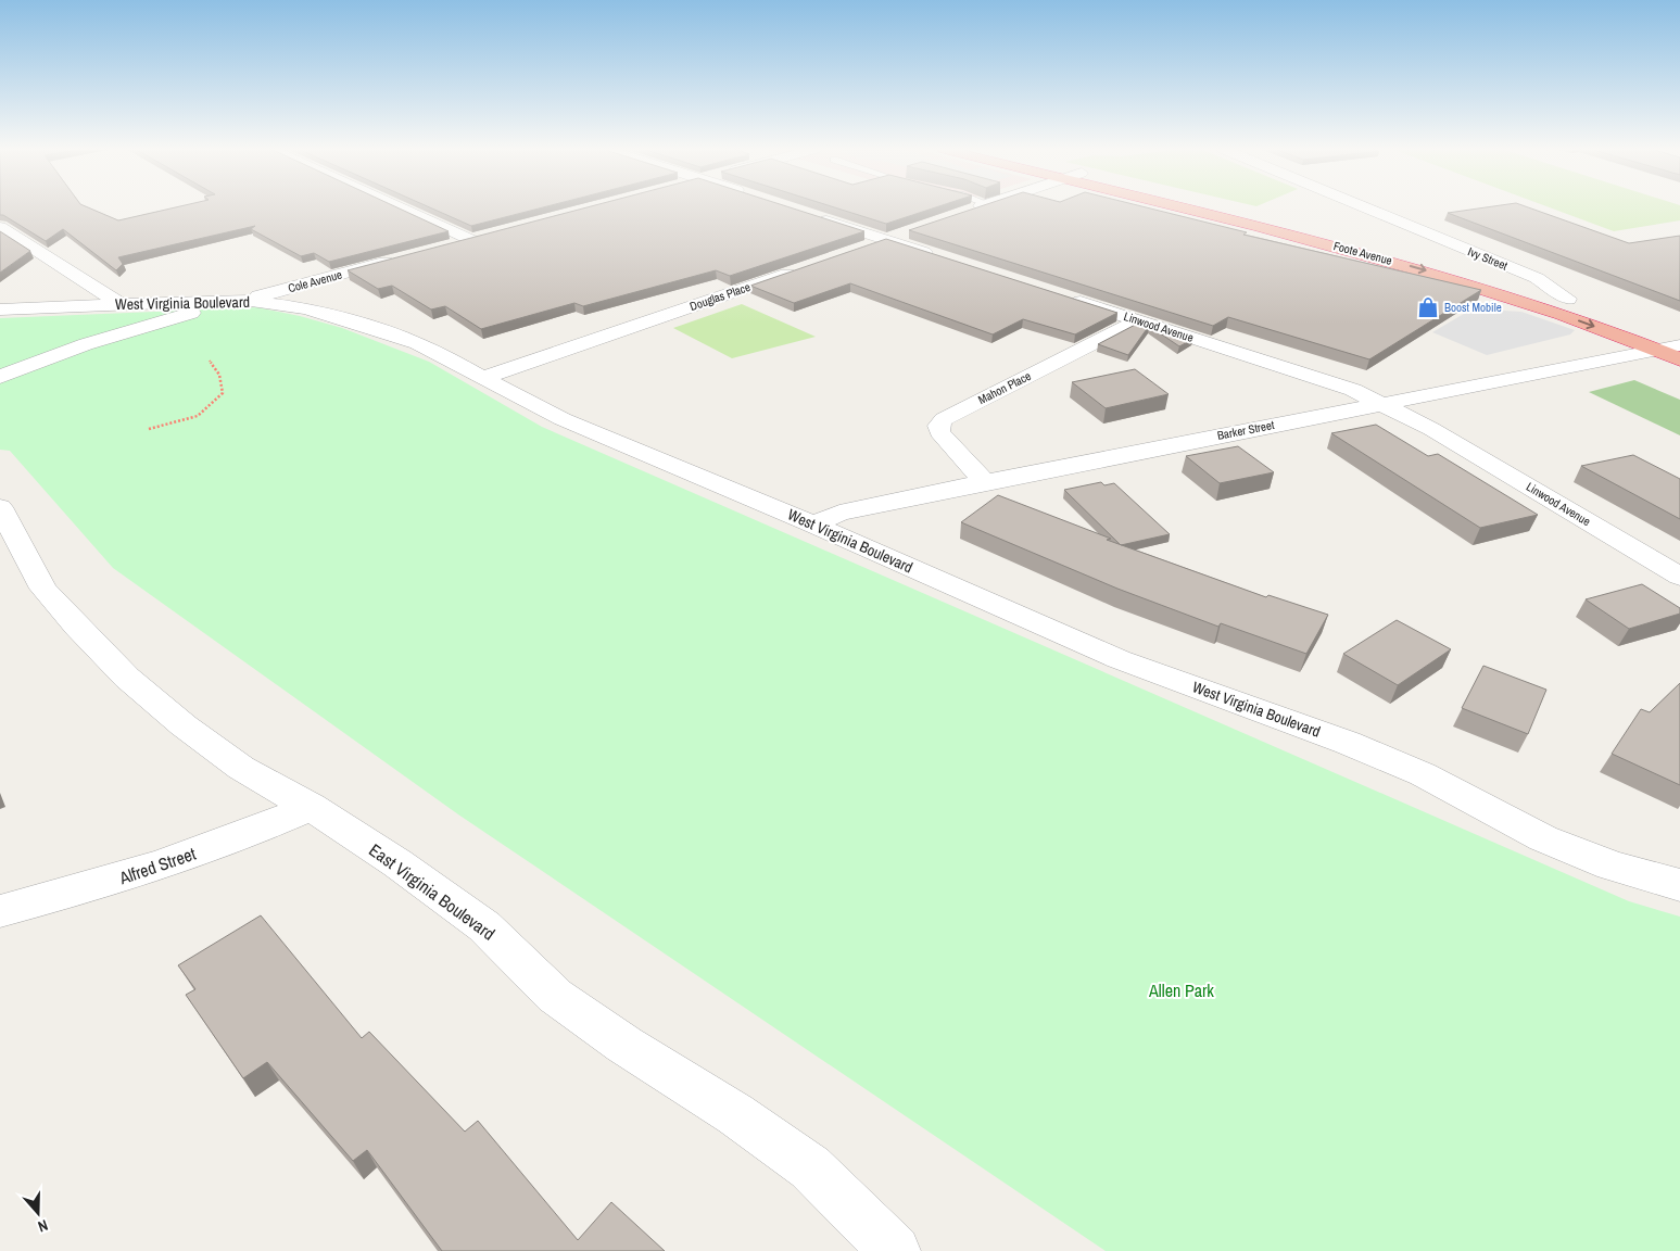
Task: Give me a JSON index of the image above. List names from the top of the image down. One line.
{"streets":{"highway":["Foote Avenue"],"street":["Ivy Street","Cole Avenue","Douglas Place","West Virginia Boulevard","Linwood Avenue","Mahon Place","Barker Street","Alfred Street","East Virginia Boulevard"]},"crossings":[["Foote Avenue","Ivy Street"],["Foote Avenue","Barker Street"],["Cole Avenue","West Virginia Boulevard"],["Douglas Place","West Virginia Boulevard"],["West Virginia Boulevard","Barker Street"],["Linwood Avenue","Mahon Place"],["Linwood Avenue","Barker Street"],["Mahon Place","Barker Street"],["Alfred Street","East Virginia Boulevard"]],"parks":["Allen Park"],"places":{"shop":["Boost Mobile"]},"north":"bottom"}
